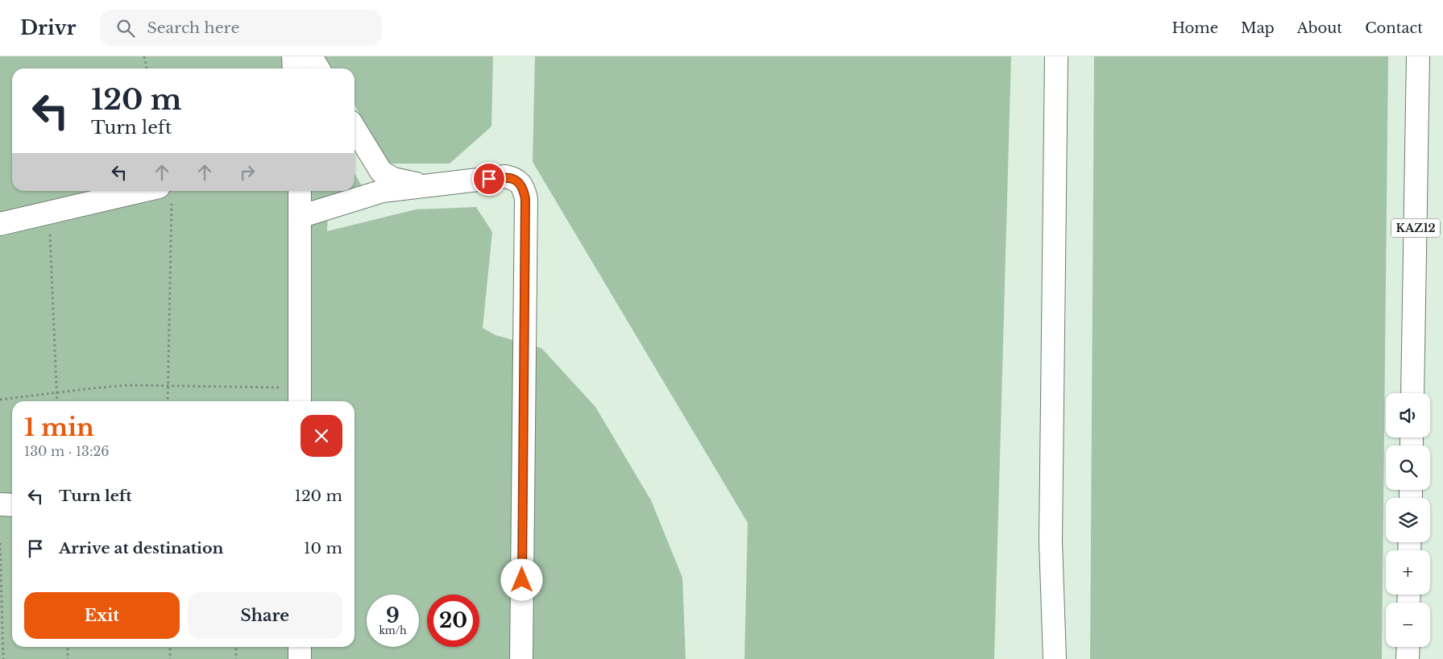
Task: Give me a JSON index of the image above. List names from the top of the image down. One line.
{"streets":{"main road":["KAZ12"]},"page":{"header":"Drivr","search":"Search here","nav":["Home","Map","About","Contact"],"turn":["120 m","Turn left"],"map_buttons":["+","−"],"heading":["1 min","130 m · 13:26"],"list":[{"name":"Turn left","value":"120 m"},{"name":"Arrive at destination","value":"10 m"}],"buttons":["Exit","Share"],"speed":"9 km/h","limit":"20"}}
